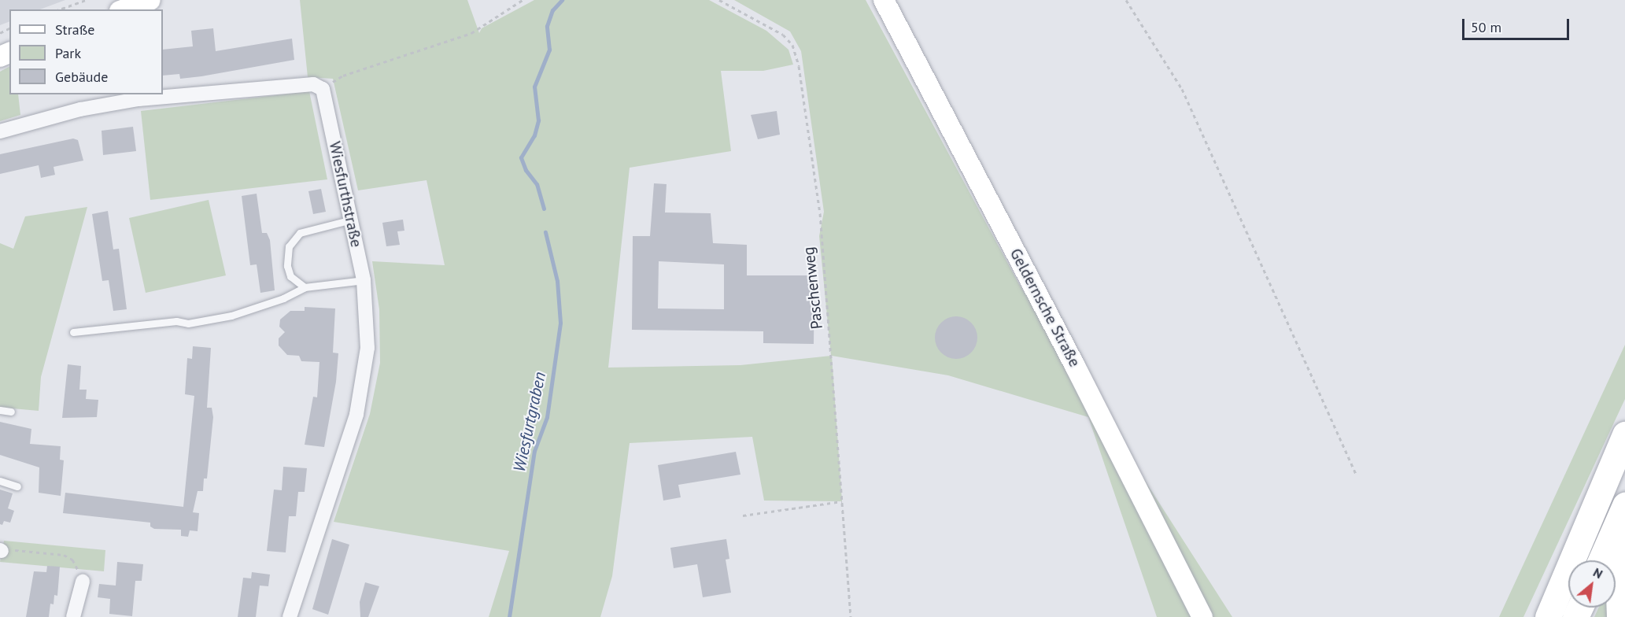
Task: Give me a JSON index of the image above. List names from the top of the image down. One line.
{"streets":{"main road":["Geldernsche Straße"],"street":["Wiesfurthstraße"],"path":["Paschenweg"]},"water":["Wiesfurtgraben"],"legend":["Straße","Park","Gebäude"],"scale_bar":"50 m","north":"top right"}
